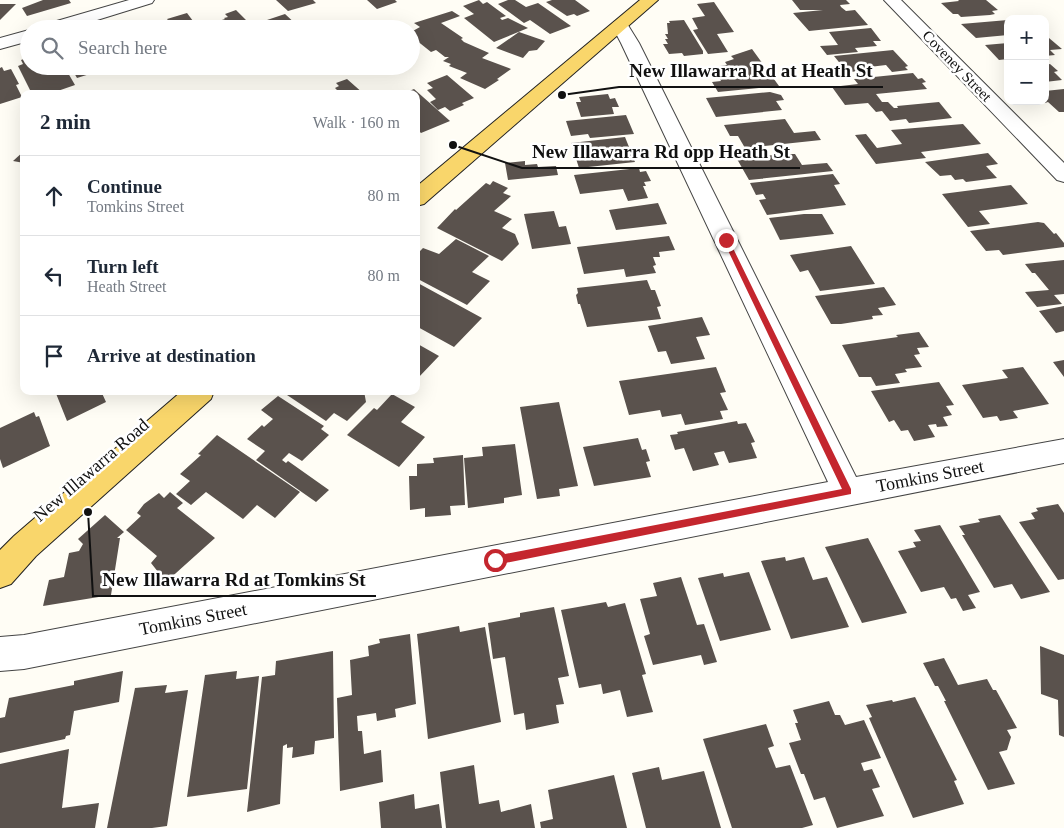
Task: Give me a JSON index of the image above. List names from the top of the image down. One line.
{"streets":{"main road":["New Illawarra Road"],"street":["Coveney Street","Tomkins Street"]},"places":["New Illawarra Rd at Heath St","New Illawarra Rd opp Heath St","New Illawarra Rd at Tomkins St"],"page":{"map_buttons":["+","−"],"search":"Search here","heading":["2 min","Walk · 160 m"],"list":[["Continue","Tomkins Street","80 m"],["Turn left","Heath Street","80 m"],"Arrive at destination"]}}
